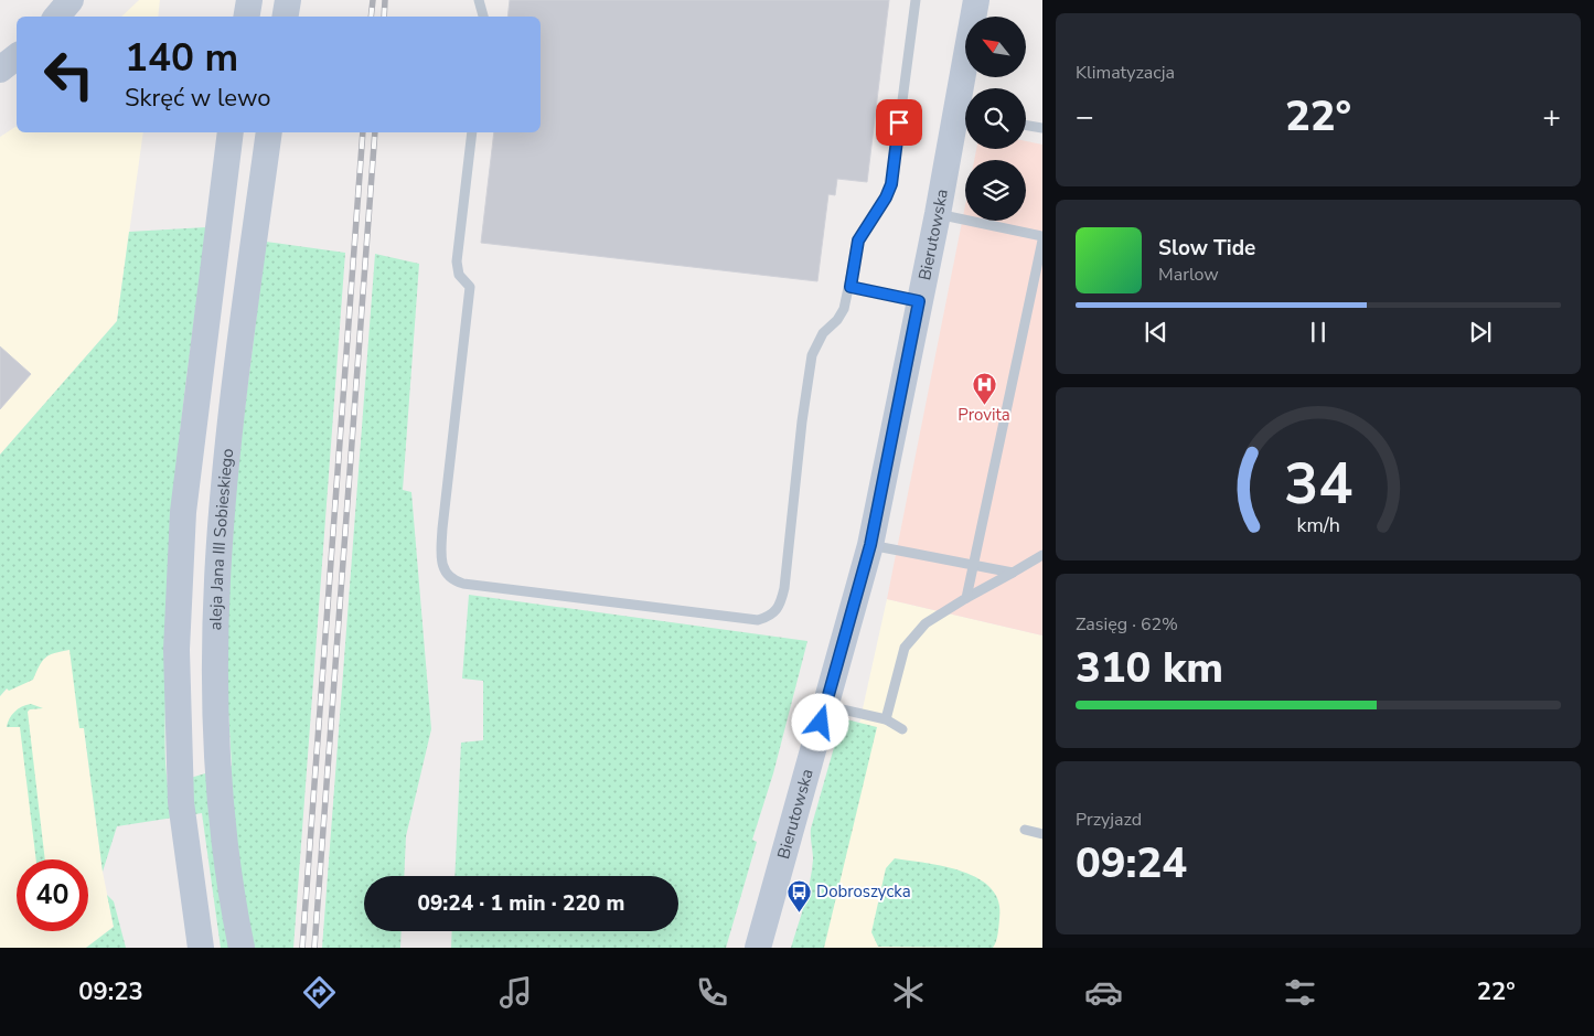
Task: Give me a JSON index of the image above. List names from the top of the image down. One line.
{"streets":{"main road":["Bierutowska","aleja Jana III Sobieskiego"]},"places":{"hospital":["Provita"],"bus stop":["Dobroszycka"]},"north":"top left","page":{"tile":["Klimatyzacja",["Zasięg · 62%","310 km"],["Przyjazd","09:24"]],"turn":["140 m","Skręć w lewo"],"heat":["−","22°","+"],"song":["Slow Tide","Marlow"],"limit":"40","trip":"09:24 · 1 min · 220 m","tabs":["09:23","22°"],"gauge":["34","km/h"]}}
